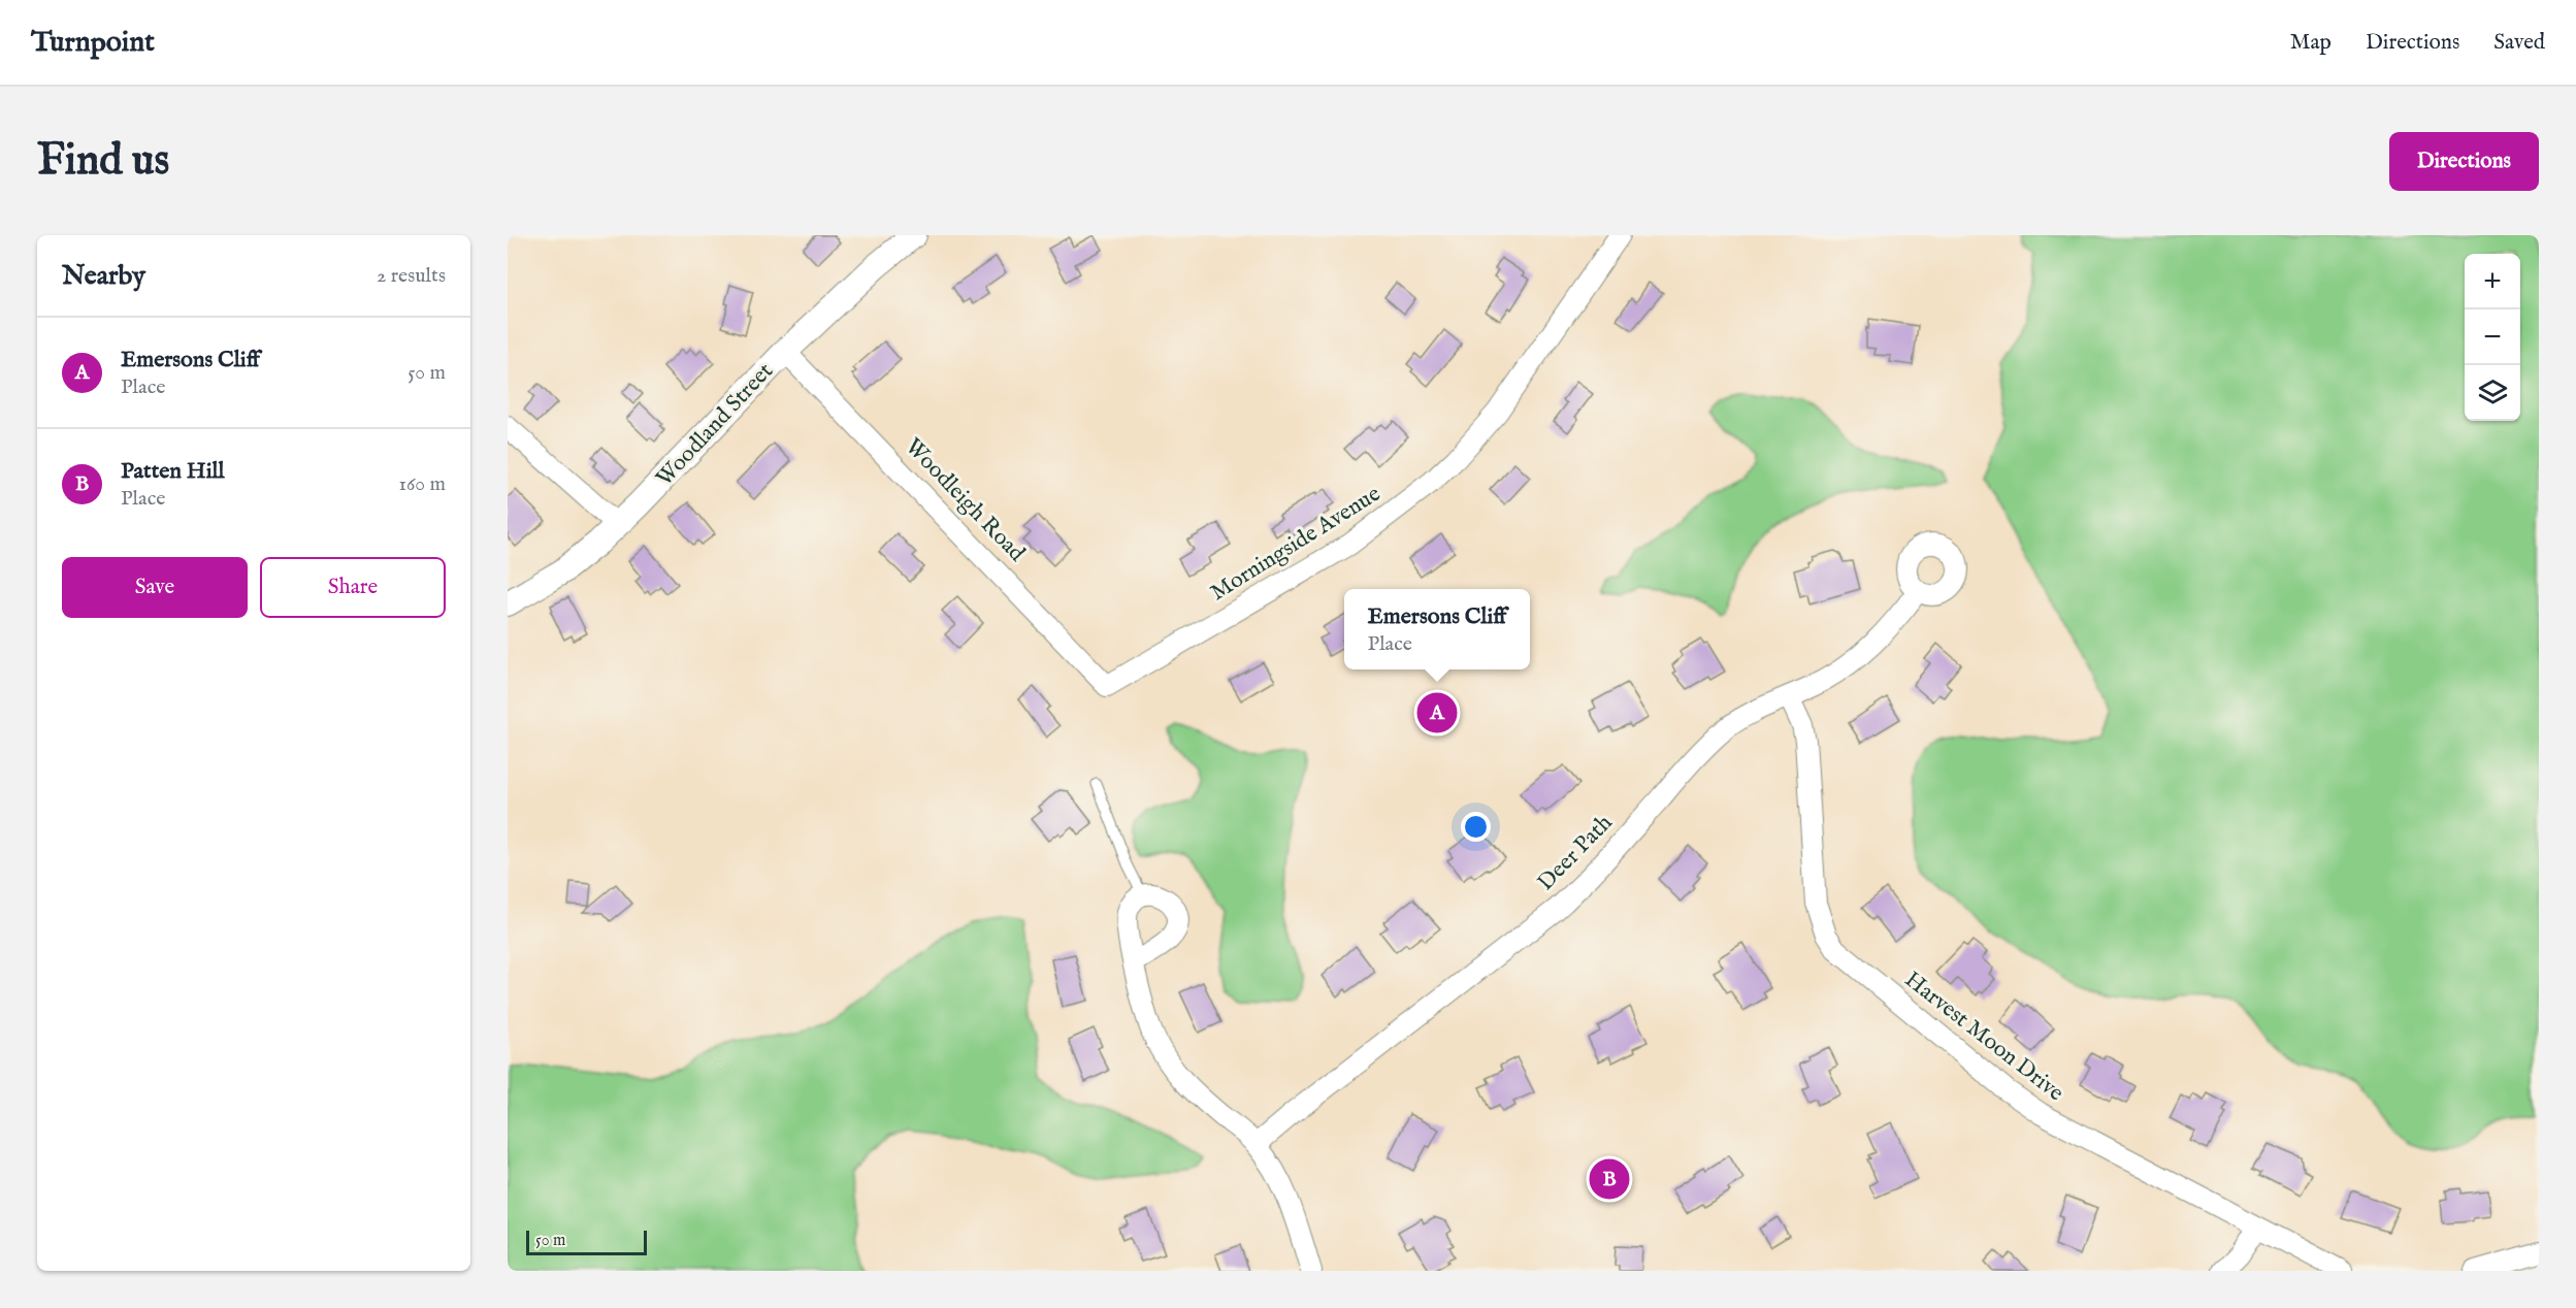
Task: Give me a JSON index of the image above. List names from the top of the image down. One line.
{"streets":{"street":["Woodland Street","Woodleigh Road","Morningside Avenue","Deer Path","Harvest Moon Drive"]},"crossings":[["Woodland Street","Woodleigh Road"],["Woodleigh Road","Morningside Avenue"],["Deer Path","Harvest Moon Drive"]],"scale_bar":"50 m","page":{"header":"Turnpoint","nav":["Map","Directions","Saved"],"buttons":["Directions",["Save","Share"]],"title":"Find us","heading":["Nearby","2 results"],"map_buttons":["+","−"],"list":[{"mark":"A","name":"Emersons Cliff","note":"Place","value":"50 m"},{"mark":"B","name":"Patten Hill","note":"Place","value":"160 m"}],"popup":["Emersons Cliff","Place"],"pins":["A","B"],"scale":"50 m"}}
